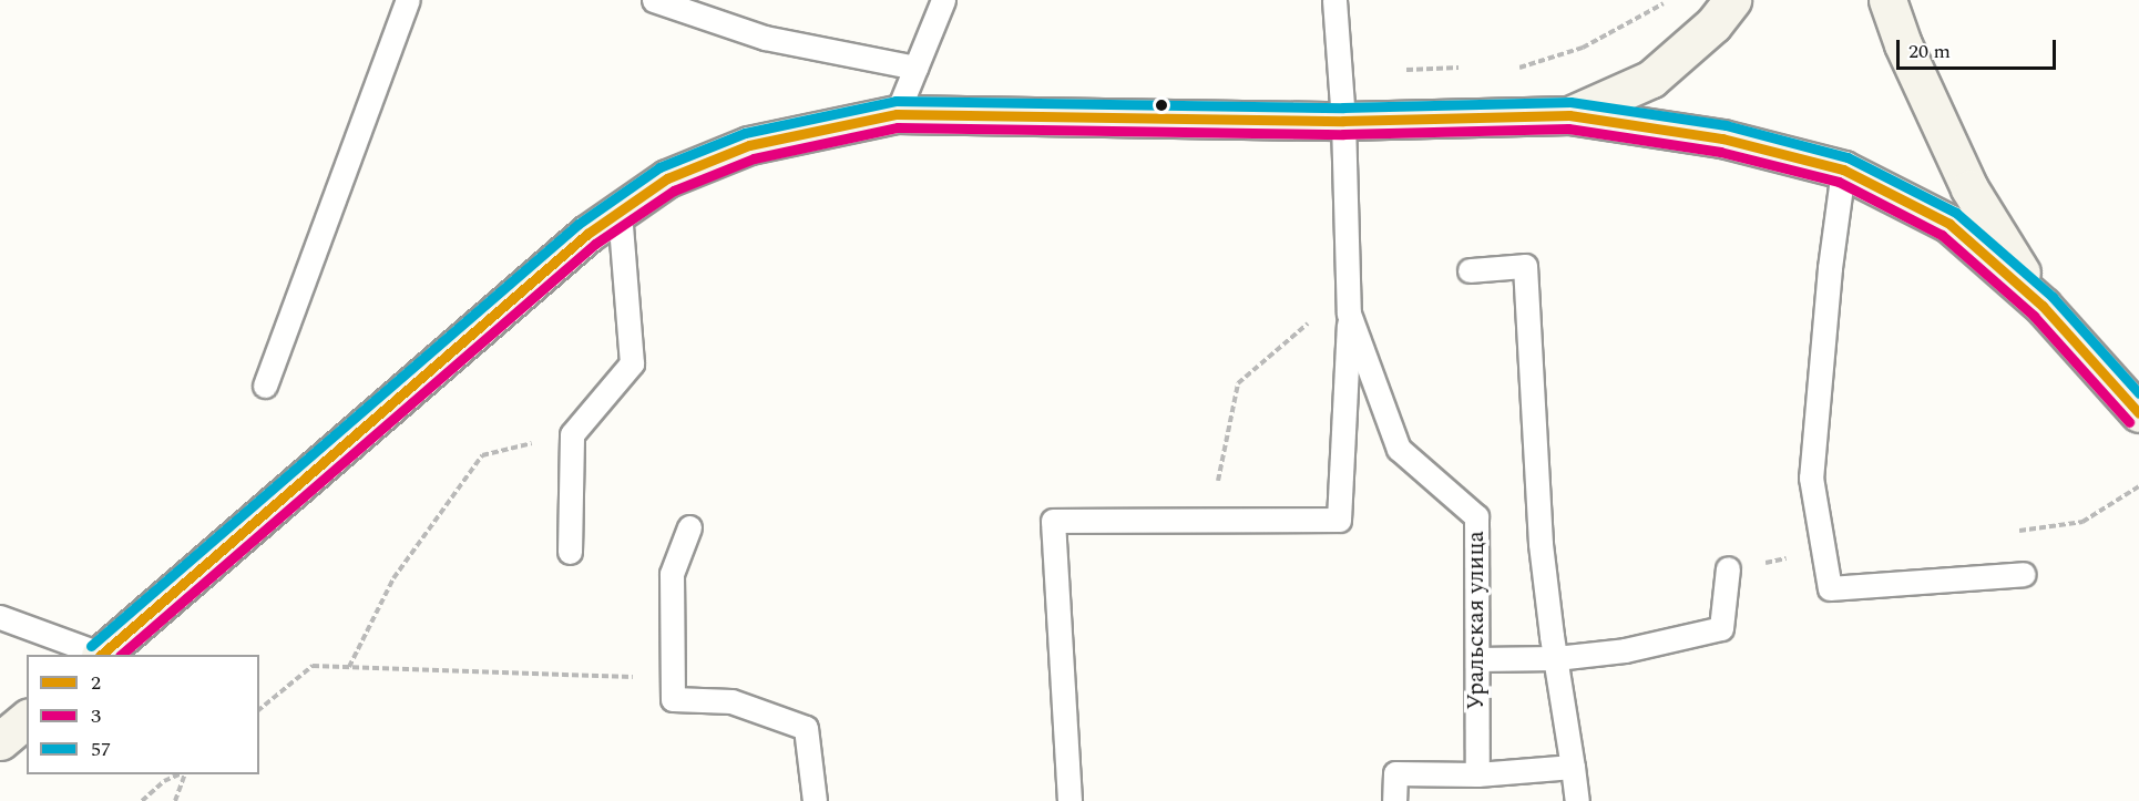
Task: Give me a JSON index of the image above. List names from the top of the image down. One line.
{"streets":{"lane":["Уральская улица"]},"lines":["transit line 57","transit line 2","transit line 3"],"legend":["2","3","57"],"scale_bar":"20 m"}
